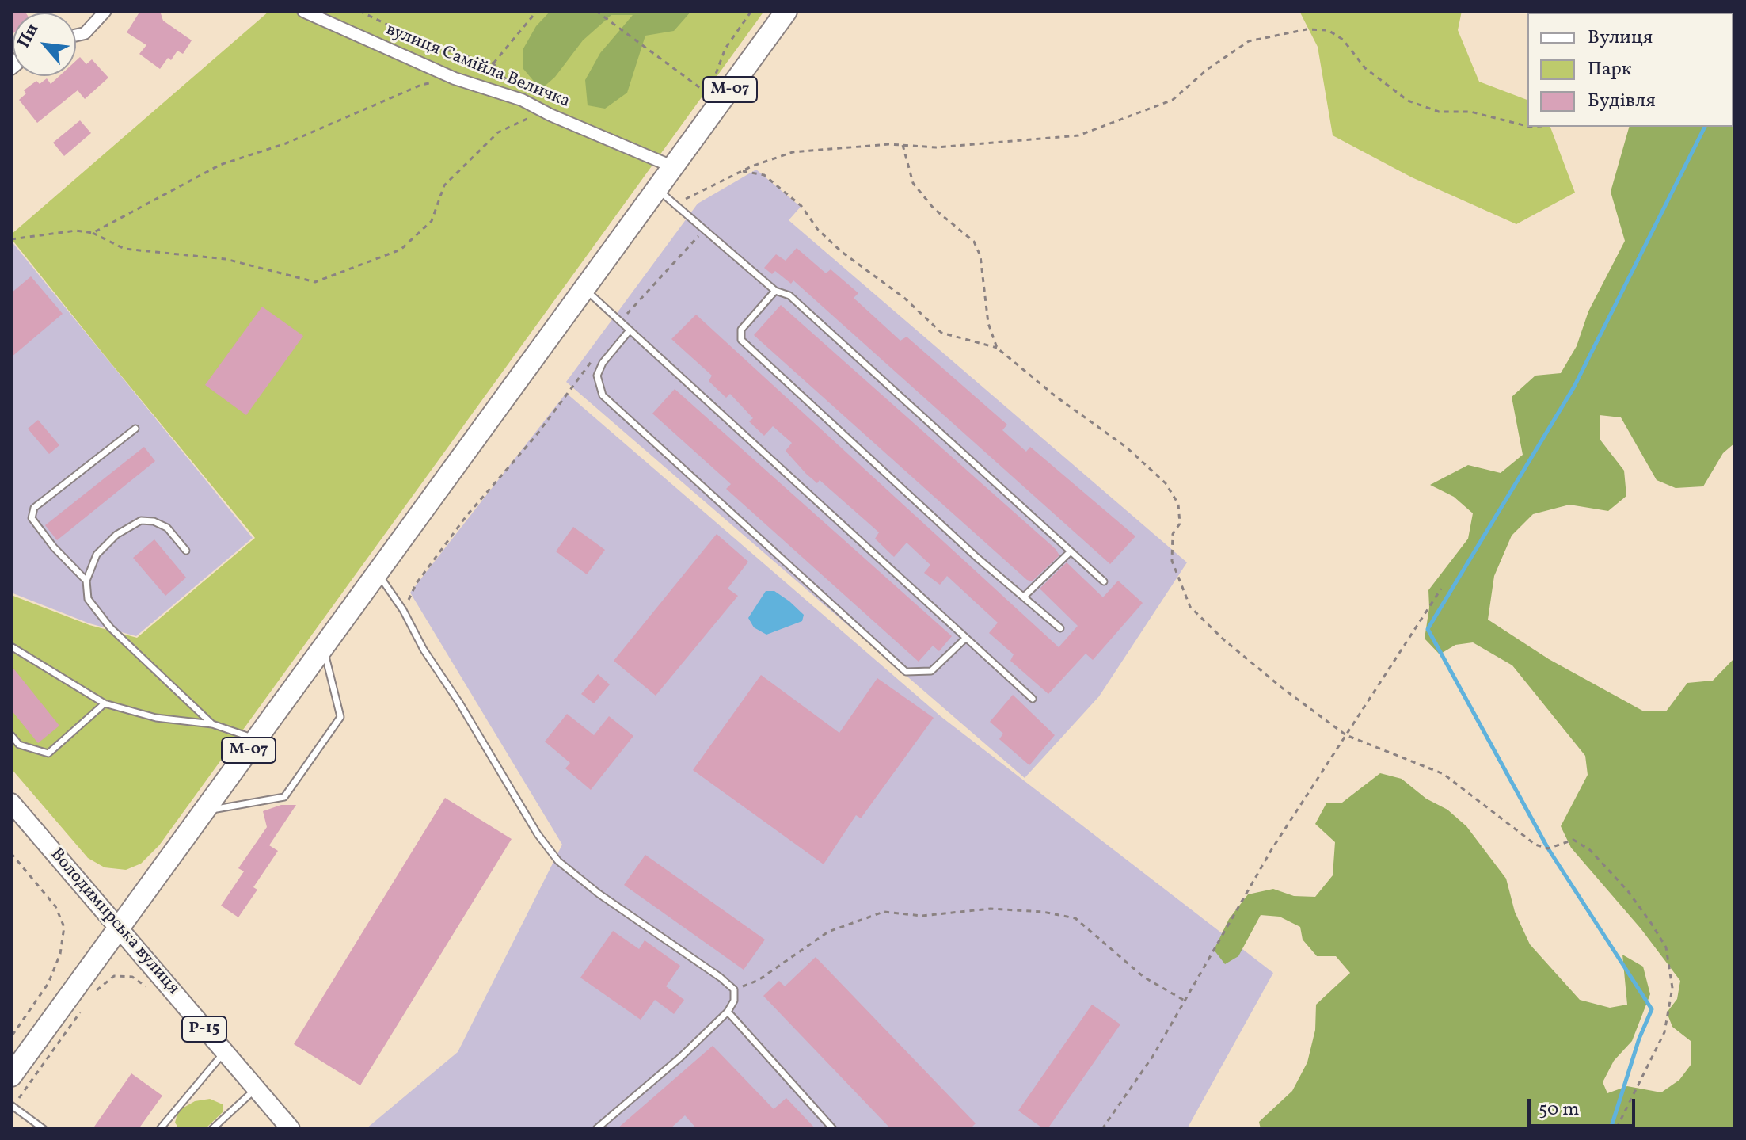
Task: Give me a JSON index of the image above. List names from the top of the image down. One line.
{"streets":{"highway":["М-07"],"main road":["Володимирська вулиця","Р-15"],"street":["вулиця Самійла Величка"]},"crossings":[["вулиця Самійла Величка","М-07"],["М-07","Володимирська вулиця"]],"legend":["Вулиця","Парк","Будівля"],"scale_bar":"50 m","north":"top left"}
